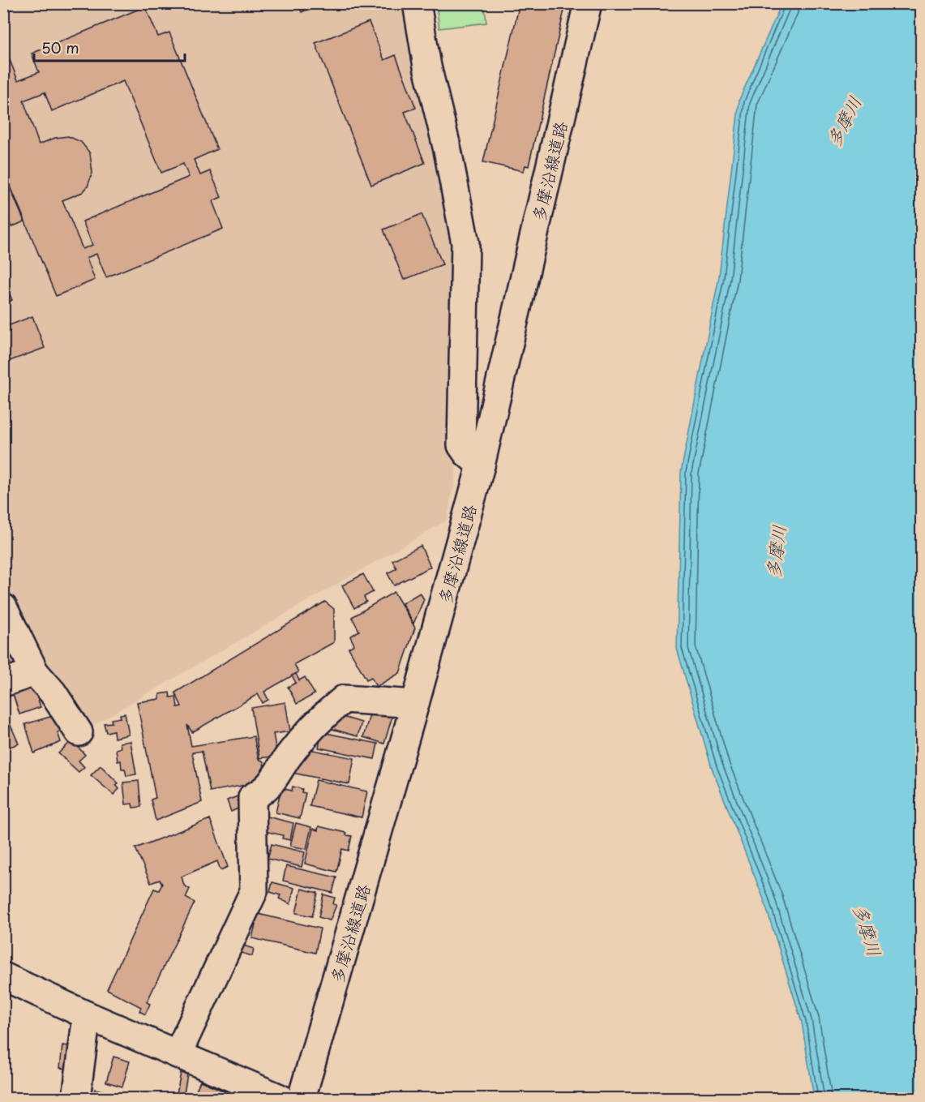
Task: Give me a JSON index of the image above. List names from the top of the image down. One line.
{"streets":{"street":["多摩沿線道路"]},"water":["多摩川"],"scale_bar":"50 m"}
